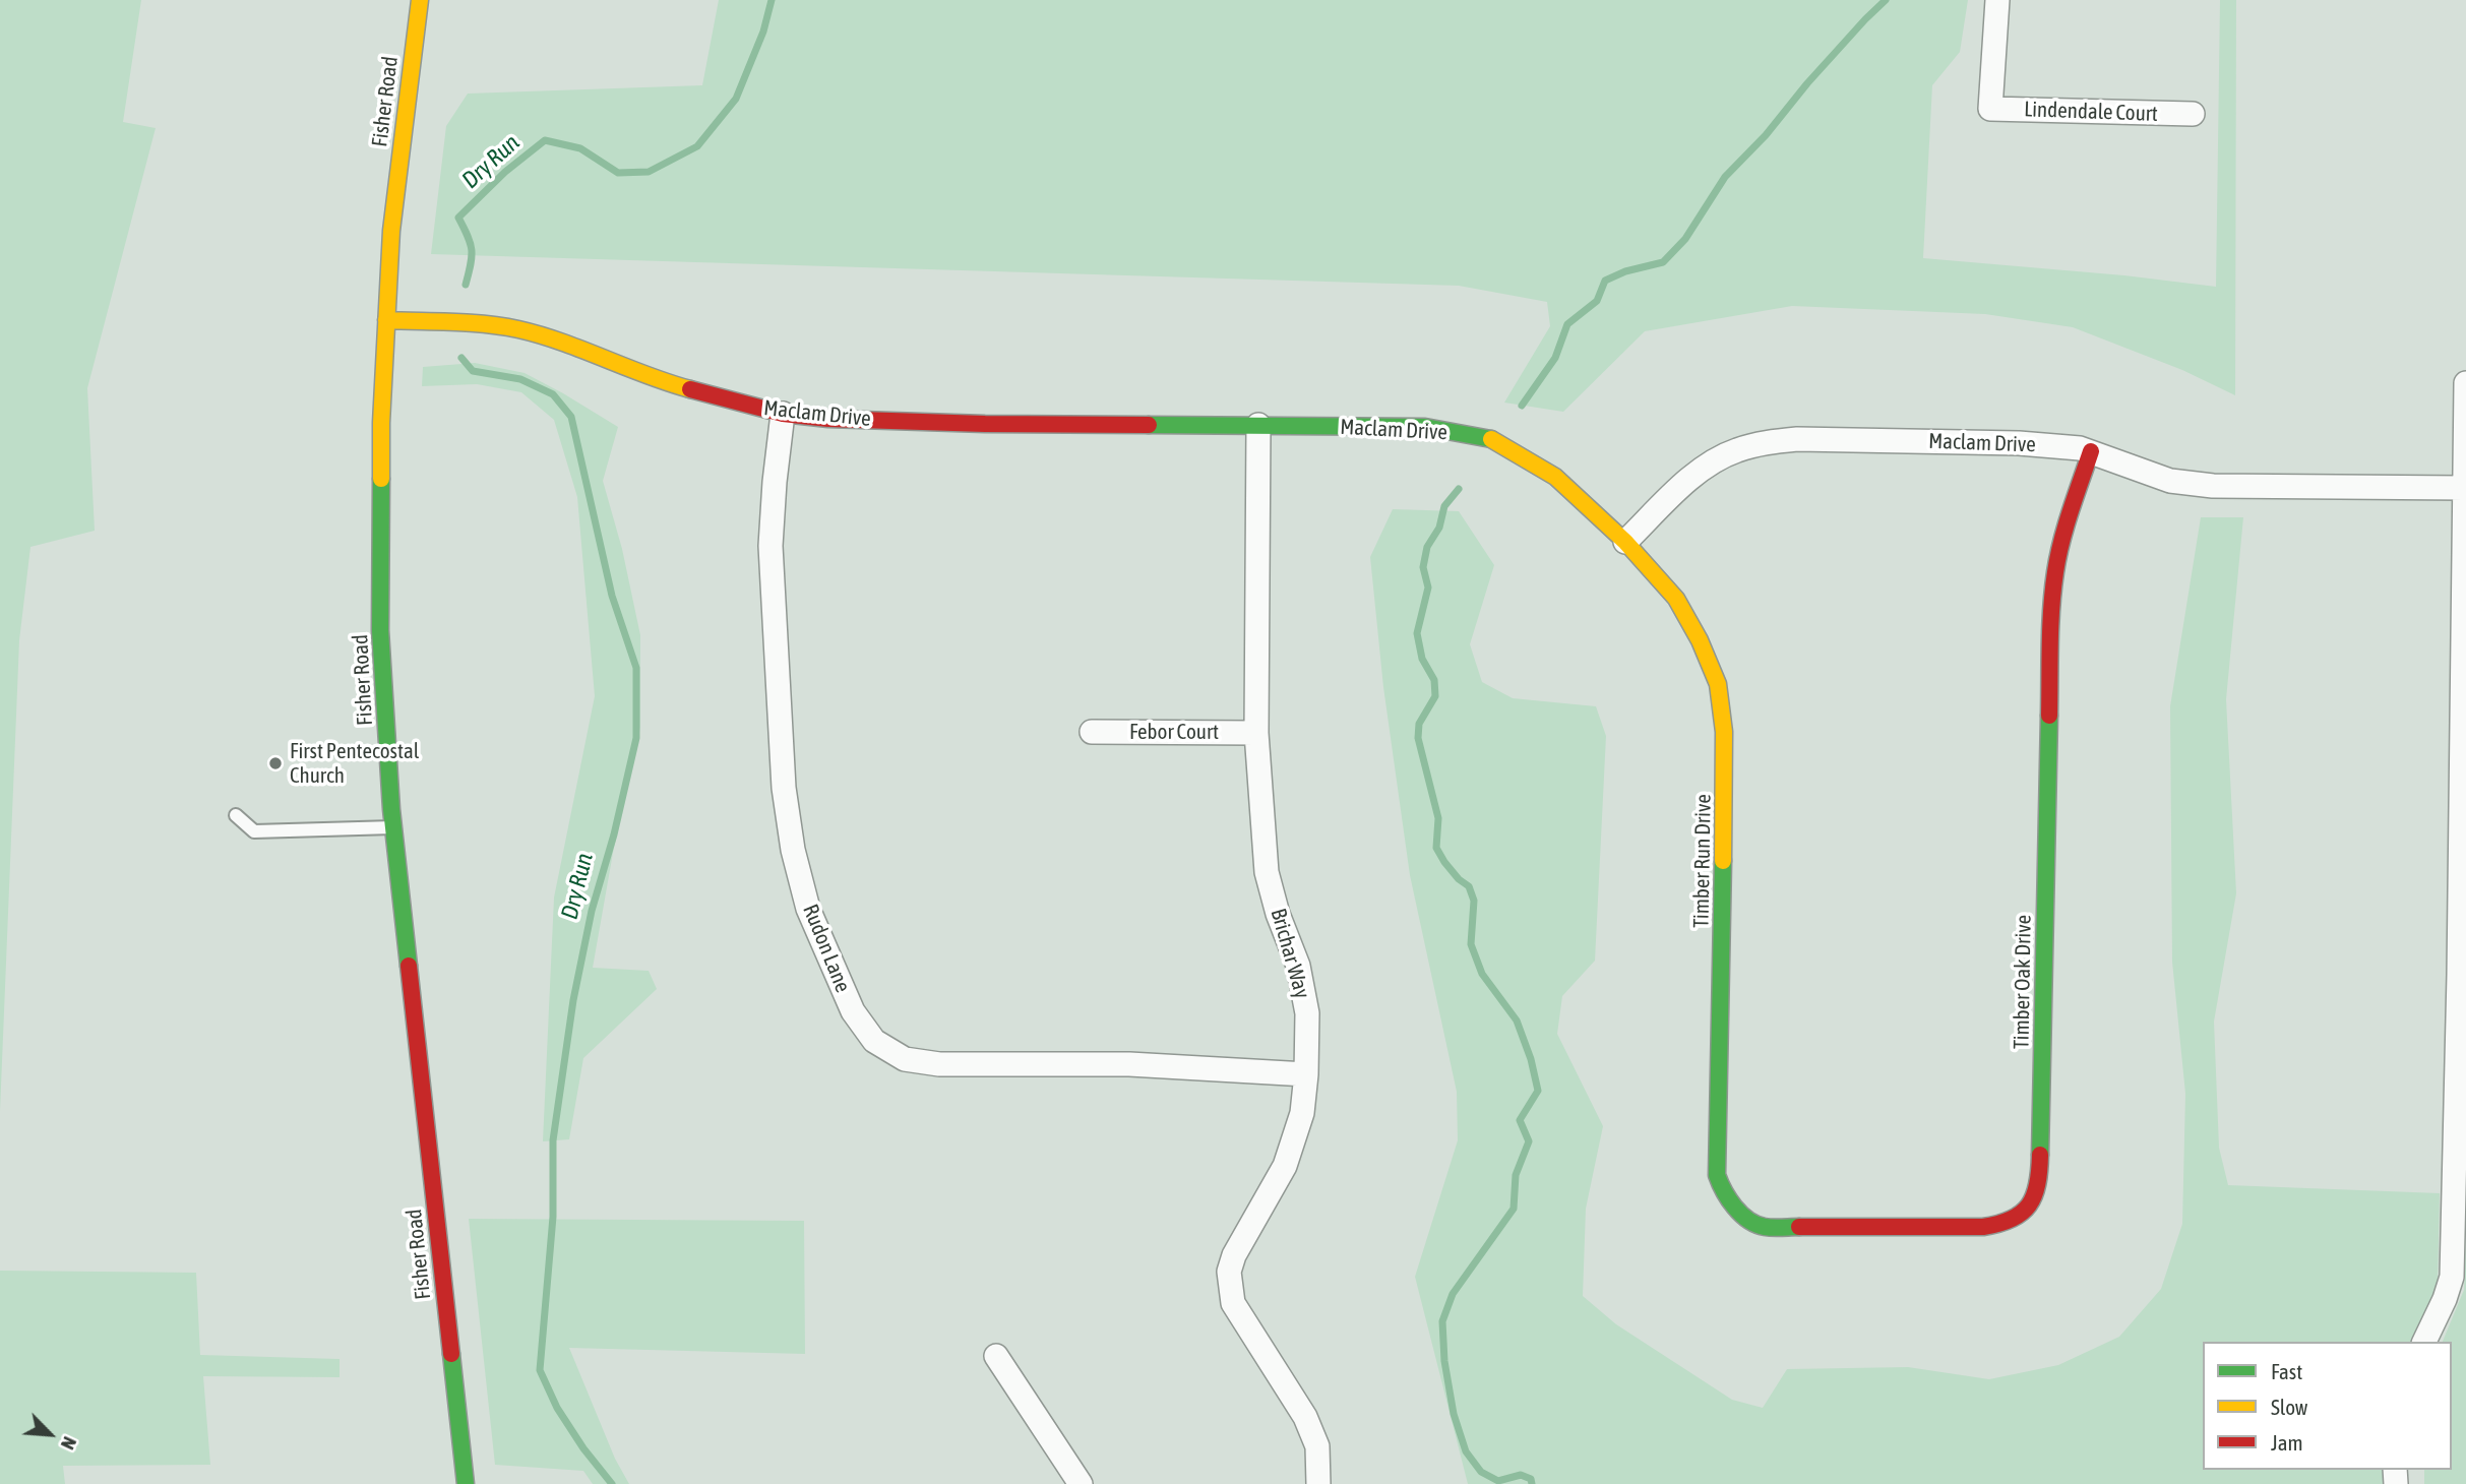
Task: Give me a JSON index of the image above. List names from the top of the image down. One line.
{"streets":{"street":["Fisher Road","Lindendale Court","Maclam Drive","Febor Court","Timber Run Drive","Rudon Lane","Brichar Way","Timber Oak Drive"]},"crossings":[["Fisher Road","Maclam Drive"],["Maclam Drive","Timber Run Drive"],["Maclam Drive","Rudon Lane"],["Maclam Drive","Brichar Way"],["Maclam Drive","Timber Oak Drive"],["Febor Court","Brichar Way"],["Timber Run Drive","Timber Oak Drive"],["Rudon Lane","Brichar Way"]],"water":["Dry Run"],"places":["First Pentecostal Church"],"legend":["Fast","Slow","Jam"],"north":"bottom right"}
